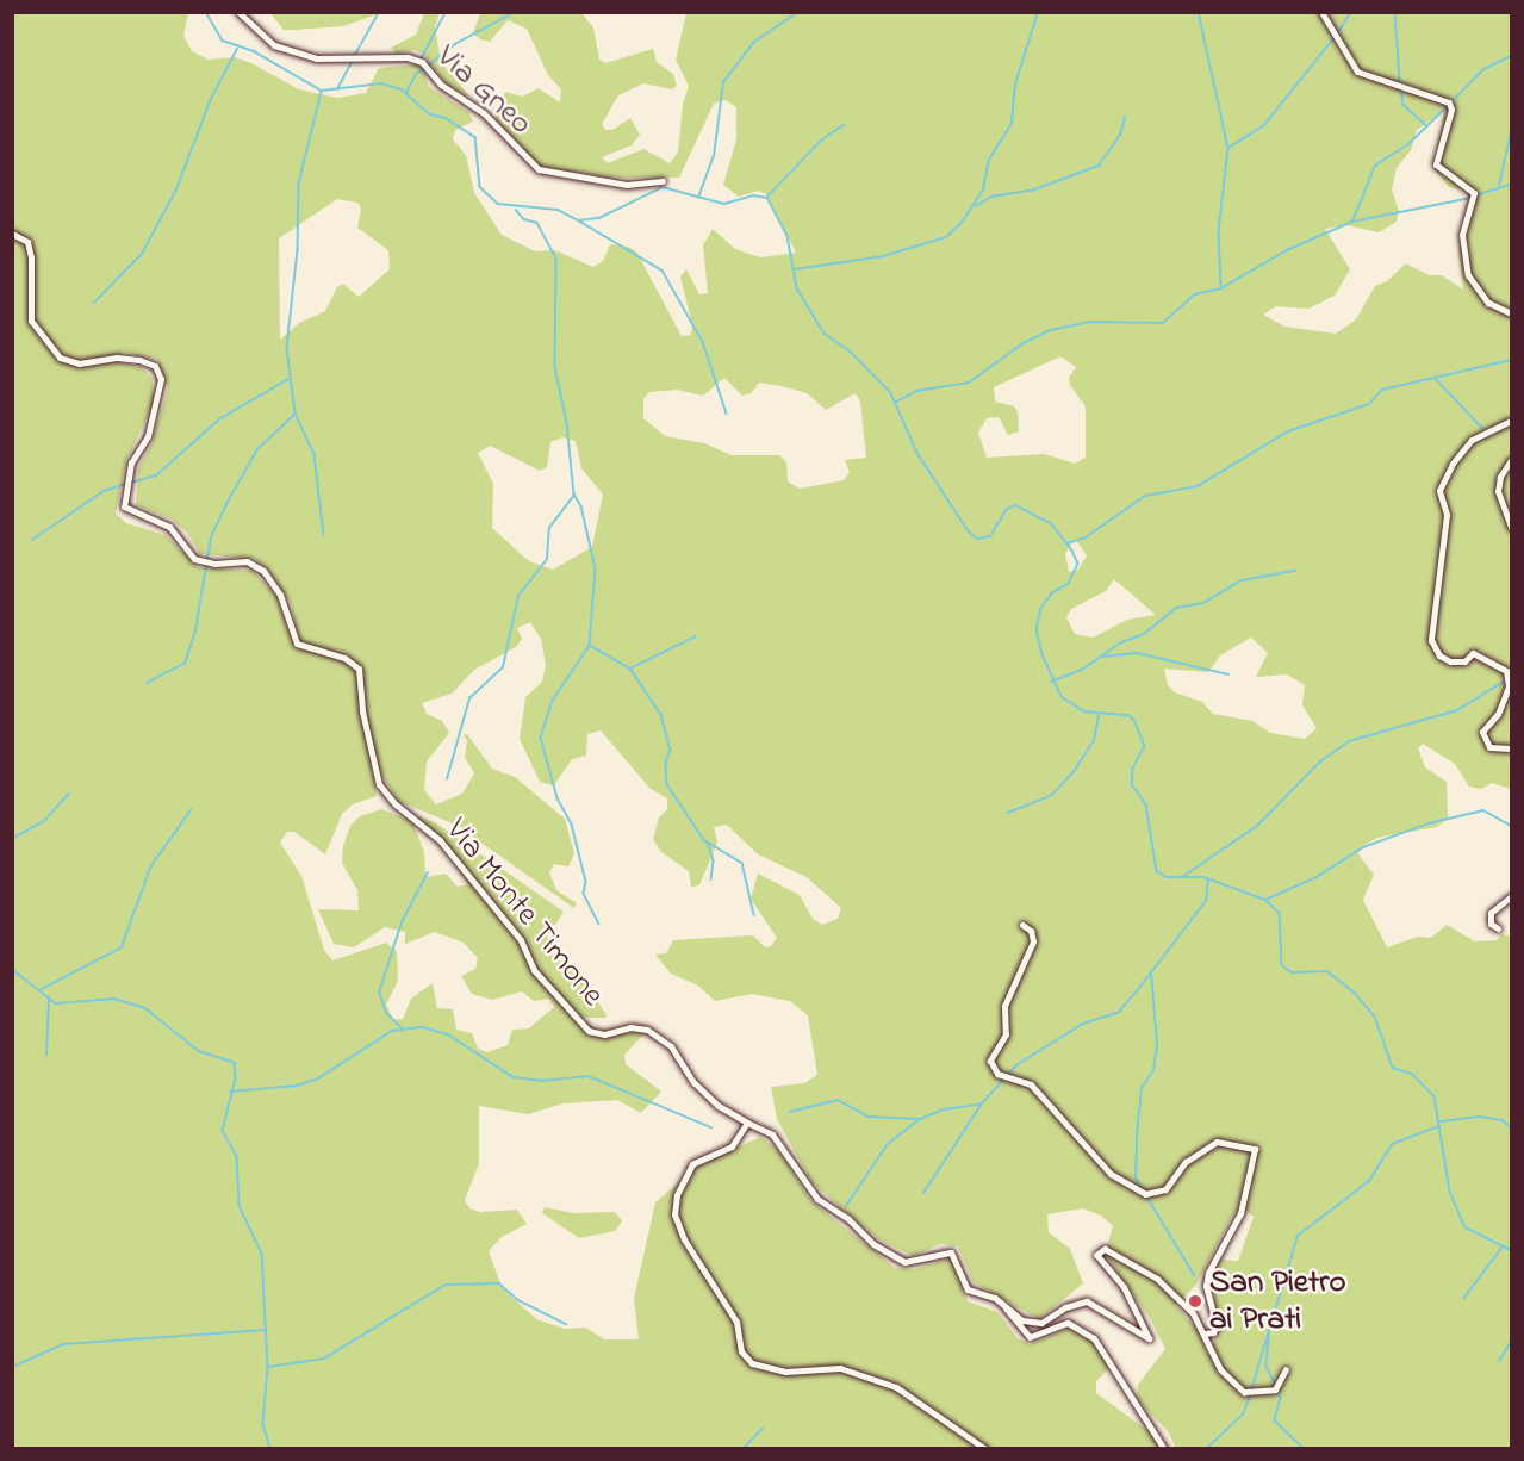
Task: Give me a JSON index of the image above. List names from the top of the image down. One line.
{"streets":{"street":["Via Gneo","Via Monte Timone"]},"places":["San Pietro ai Prati"]}
